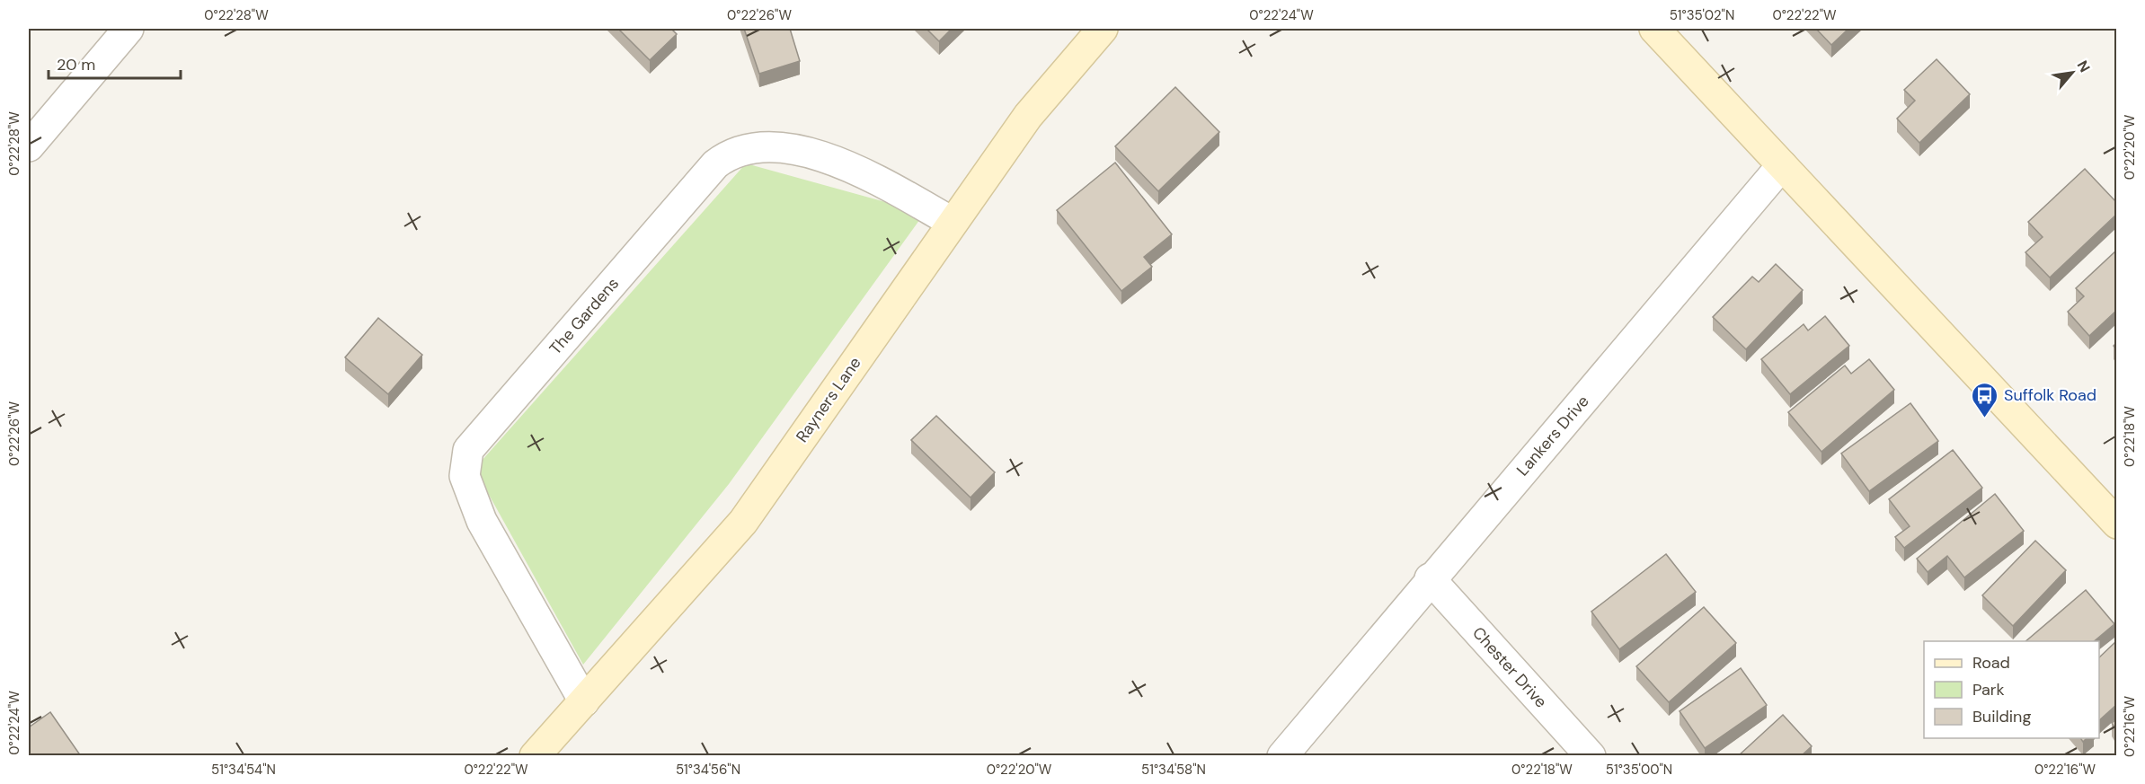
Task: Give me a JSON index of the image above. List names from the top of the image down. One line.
{"streets":{"street":["The Gardens","Rayners Lane","Lankers Drive","Chester Drive"]},"crossings":[["The Gardens","Rayners Lane"],["Lankers Drive","Chester Drive"]],"places":{"bus stop":["Suffolk Road"]},"legend":["Road","Park","Building"],"scale_bar":"20 m","north":"top right","coordinates":["0°22'28\"W","0°22'26\"W","0°22'24\"W","51°35'02\"N","0°22'22\"W","0°22'20\"W","0°22'18\"W","0°22'16\"W","51°34'54\"N","51°34'56\"N","51°34'58\"N","51°35'00\"N"]}
